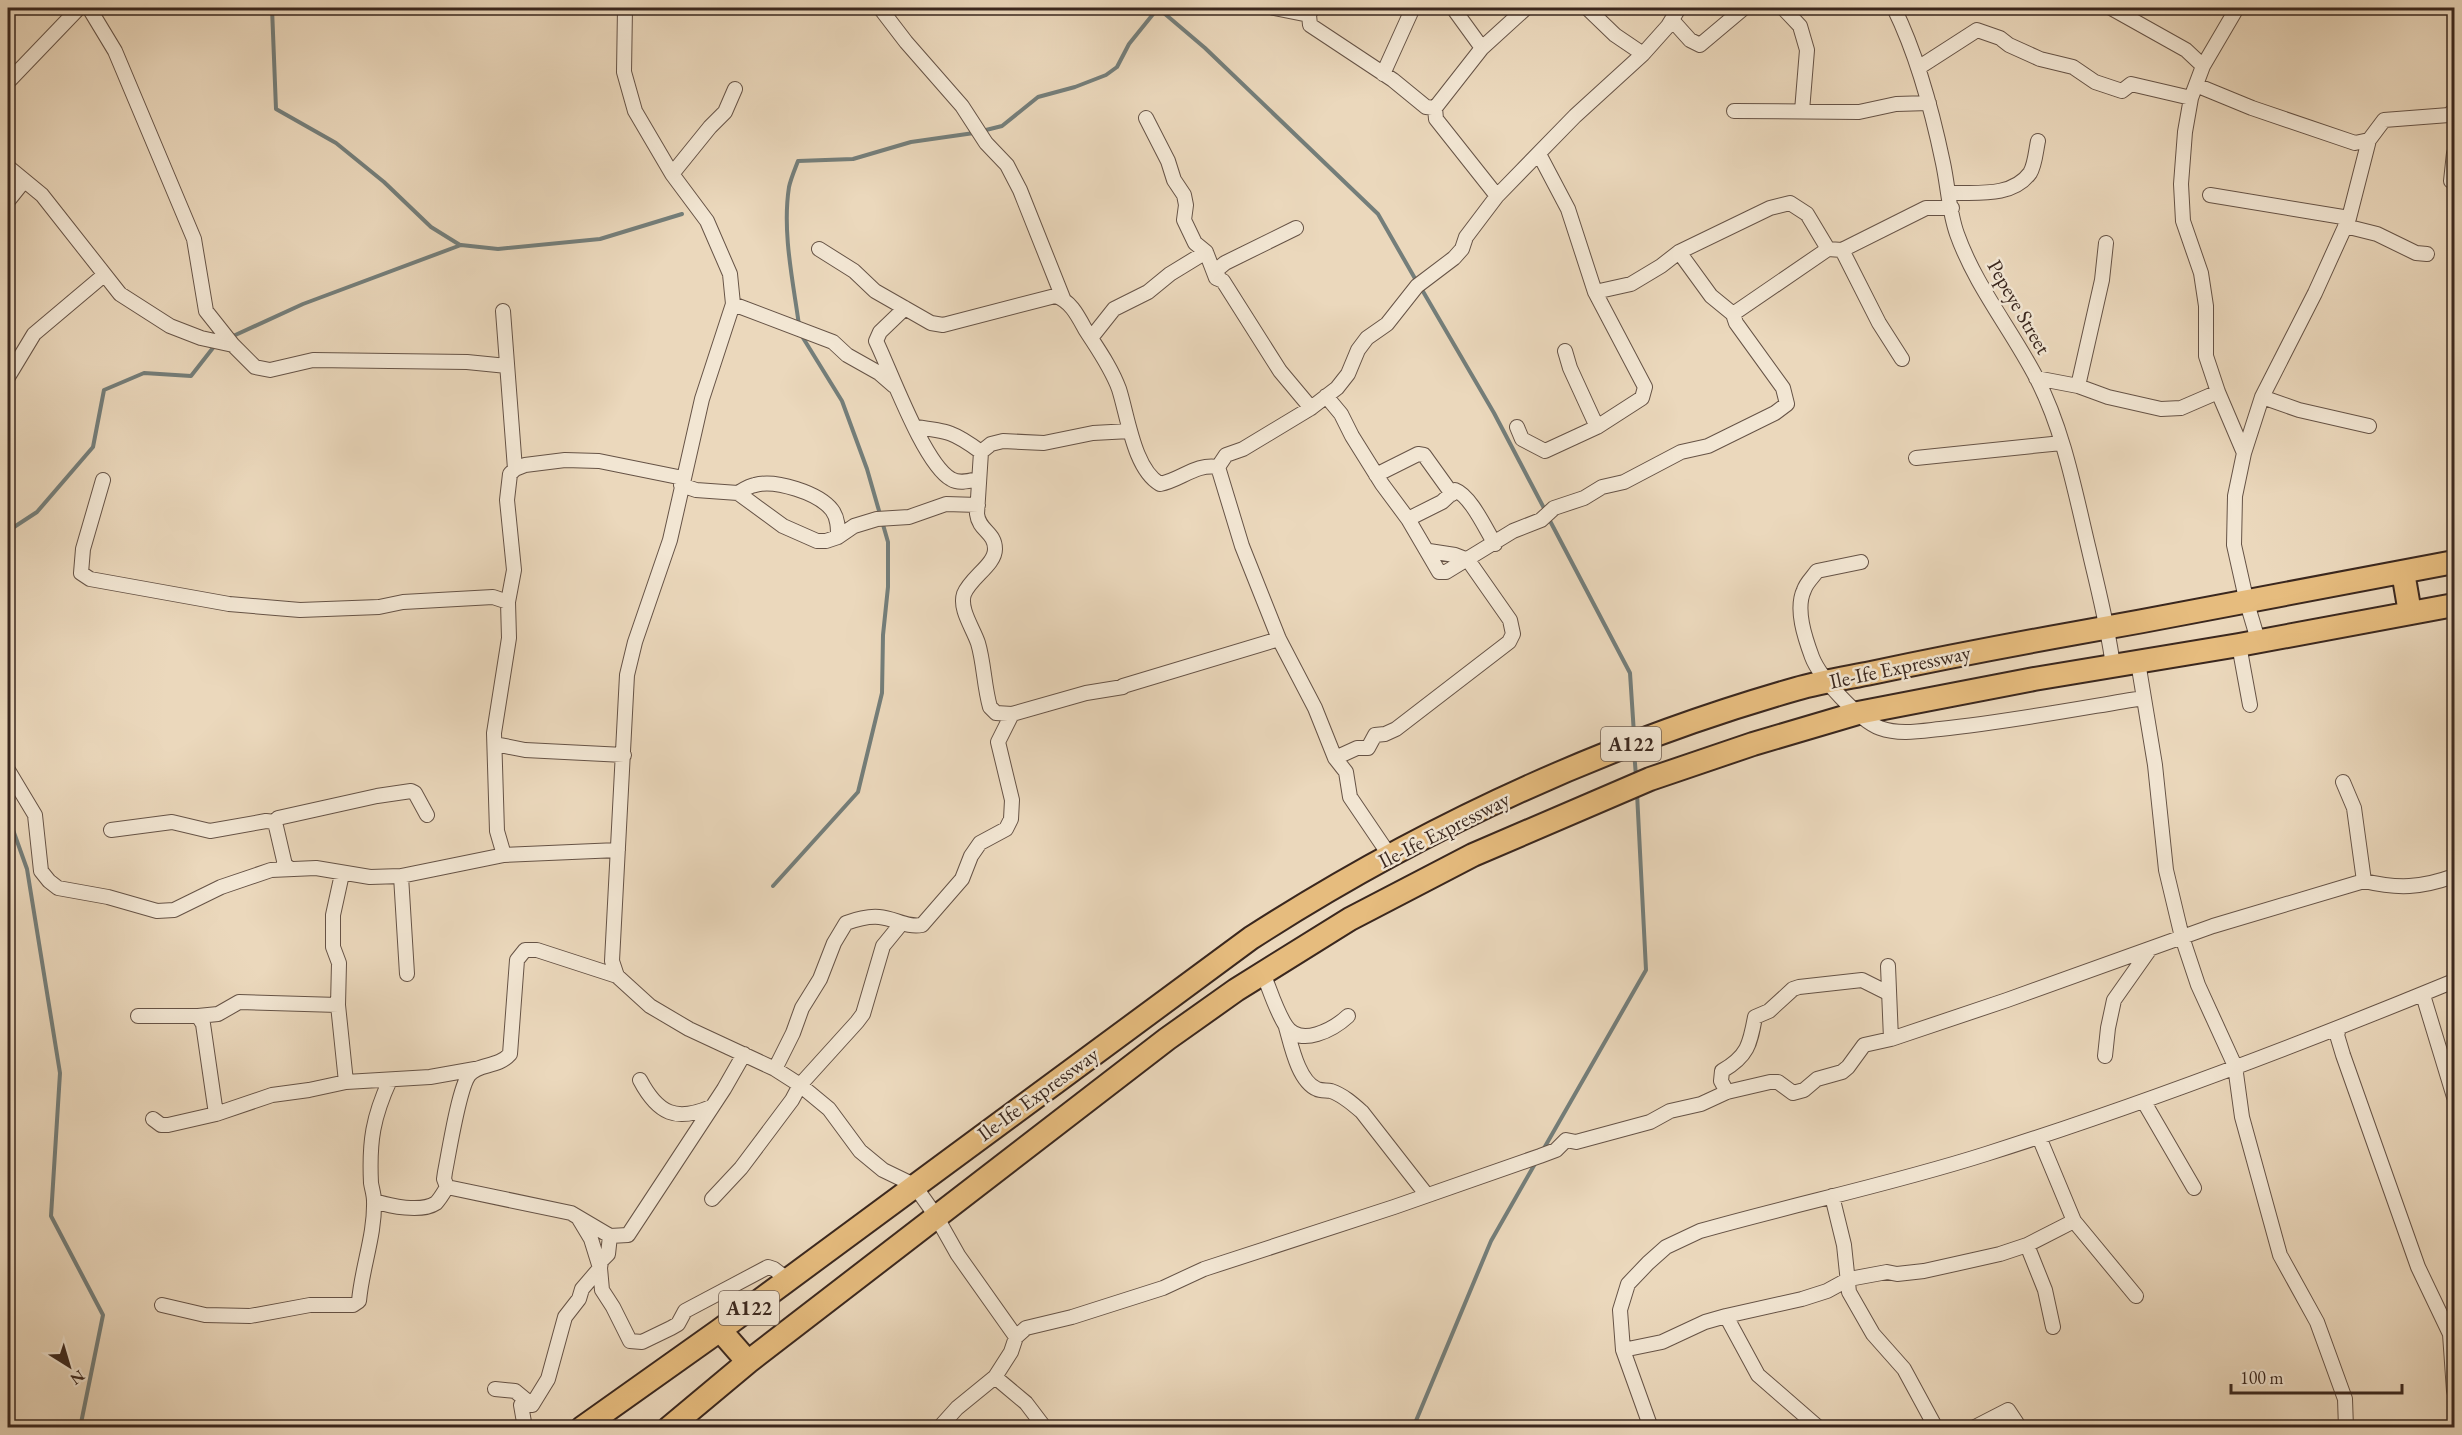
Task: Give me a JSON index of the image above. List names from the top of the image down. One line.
{"streets":{"highway":["Ile-Ife Expressway","A122"],"street":["Pepeye Street"]},"crossings":[["Pepeye Street","Ile-Ife Expressway"]],"scale_bar":"100 m","north":"bottom right"}
